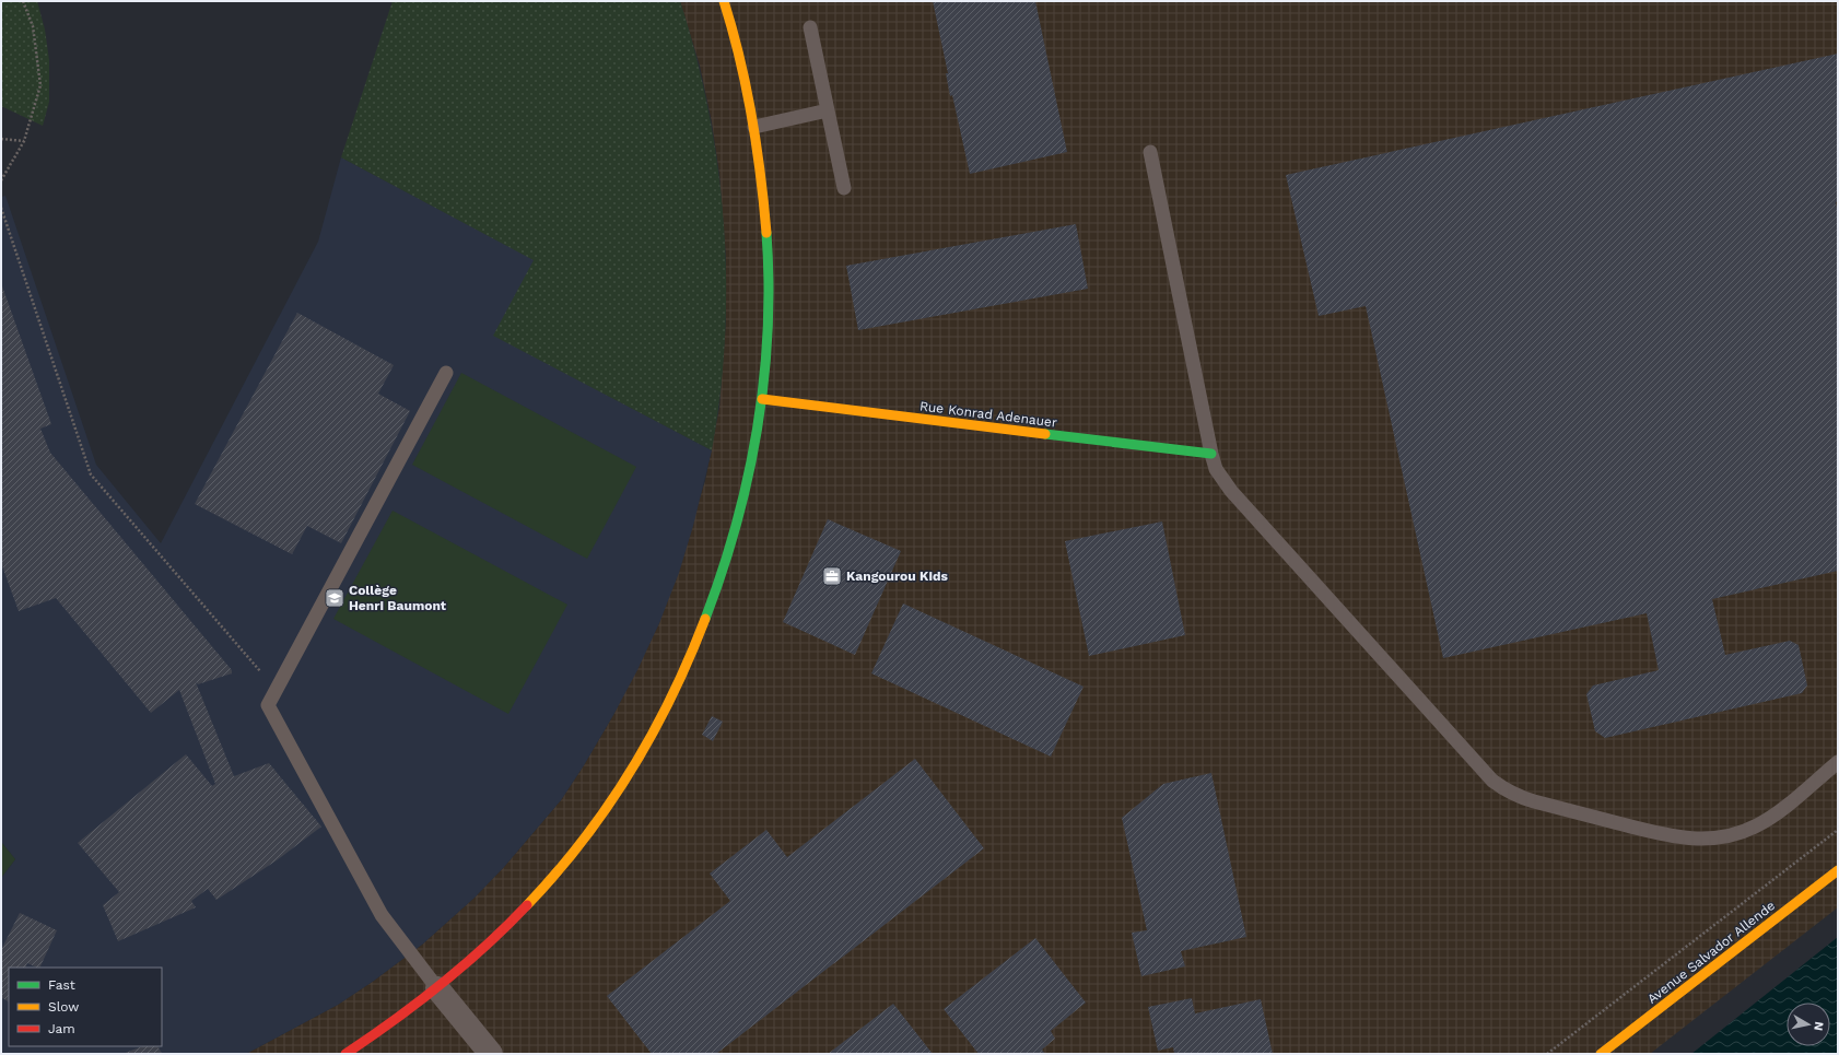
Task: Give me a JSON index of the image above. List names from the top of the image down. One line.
{"streets":{"street":["Rue Konrad Adenauer","Avenue Salvador Allende"]},"places":{"office":["Kangourou Kids"],"school or university":["Collège Henri Baumont"]},"legend":["Fast","Slow","Jam"],"north":"right"}
